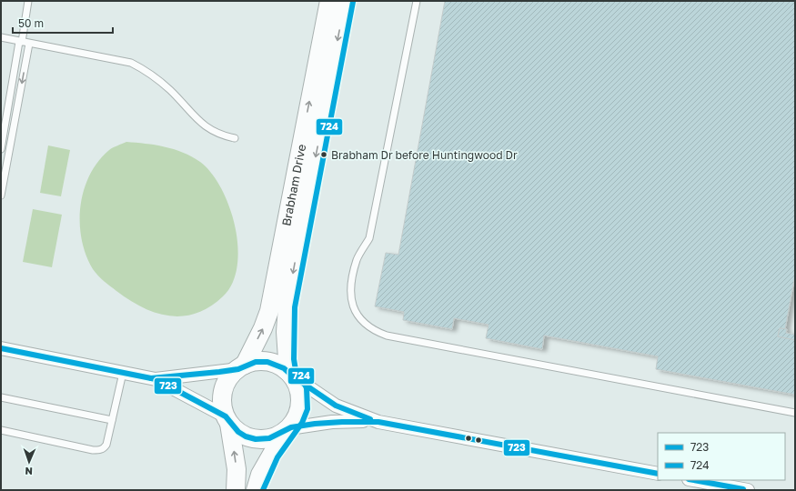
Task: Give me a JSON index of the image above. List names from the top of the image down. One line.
{"streets":{"main road":["Brabham Drive"]},"places":["Brabham Dr before Huntingwood Dr"],"lines":["transit line 724","transit line 723"],"legend":["723","724"],"scale_bar":"50 m","north":"bottom"}
